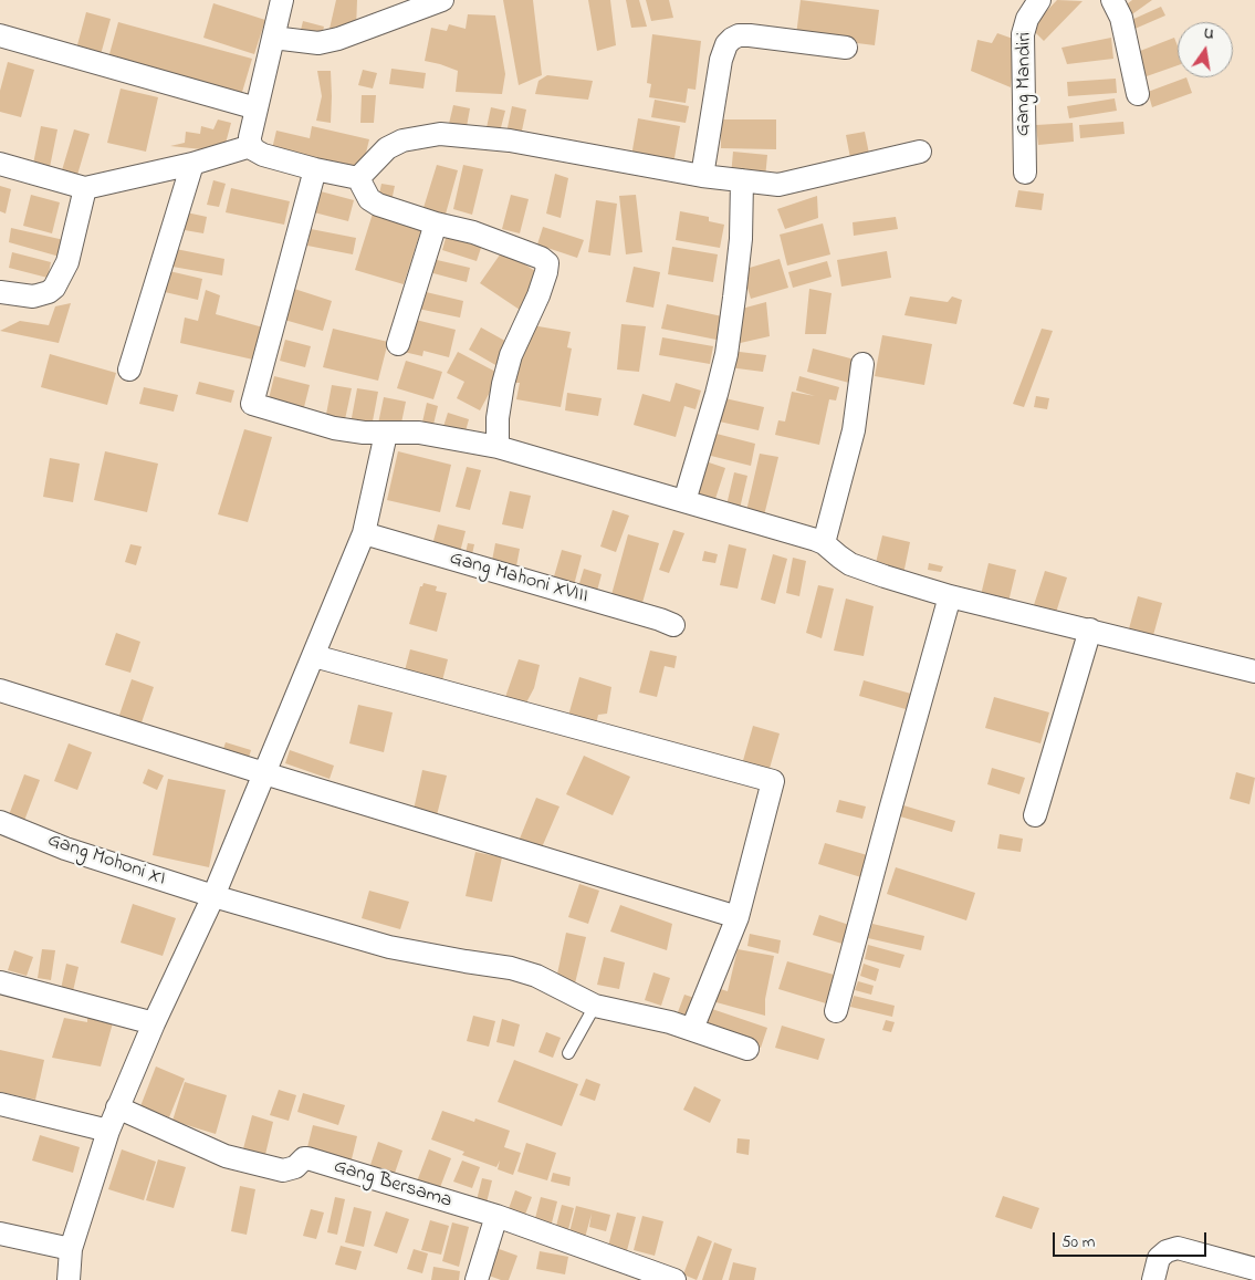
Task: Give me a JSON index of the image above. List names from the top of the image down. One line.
{"streets":{"street":["Gang Mandiri","Gang Mahoni XVIII","Gang Mohoni XI","Gang Bersama"]},"scale_bar":"50 m","north":"top"}
